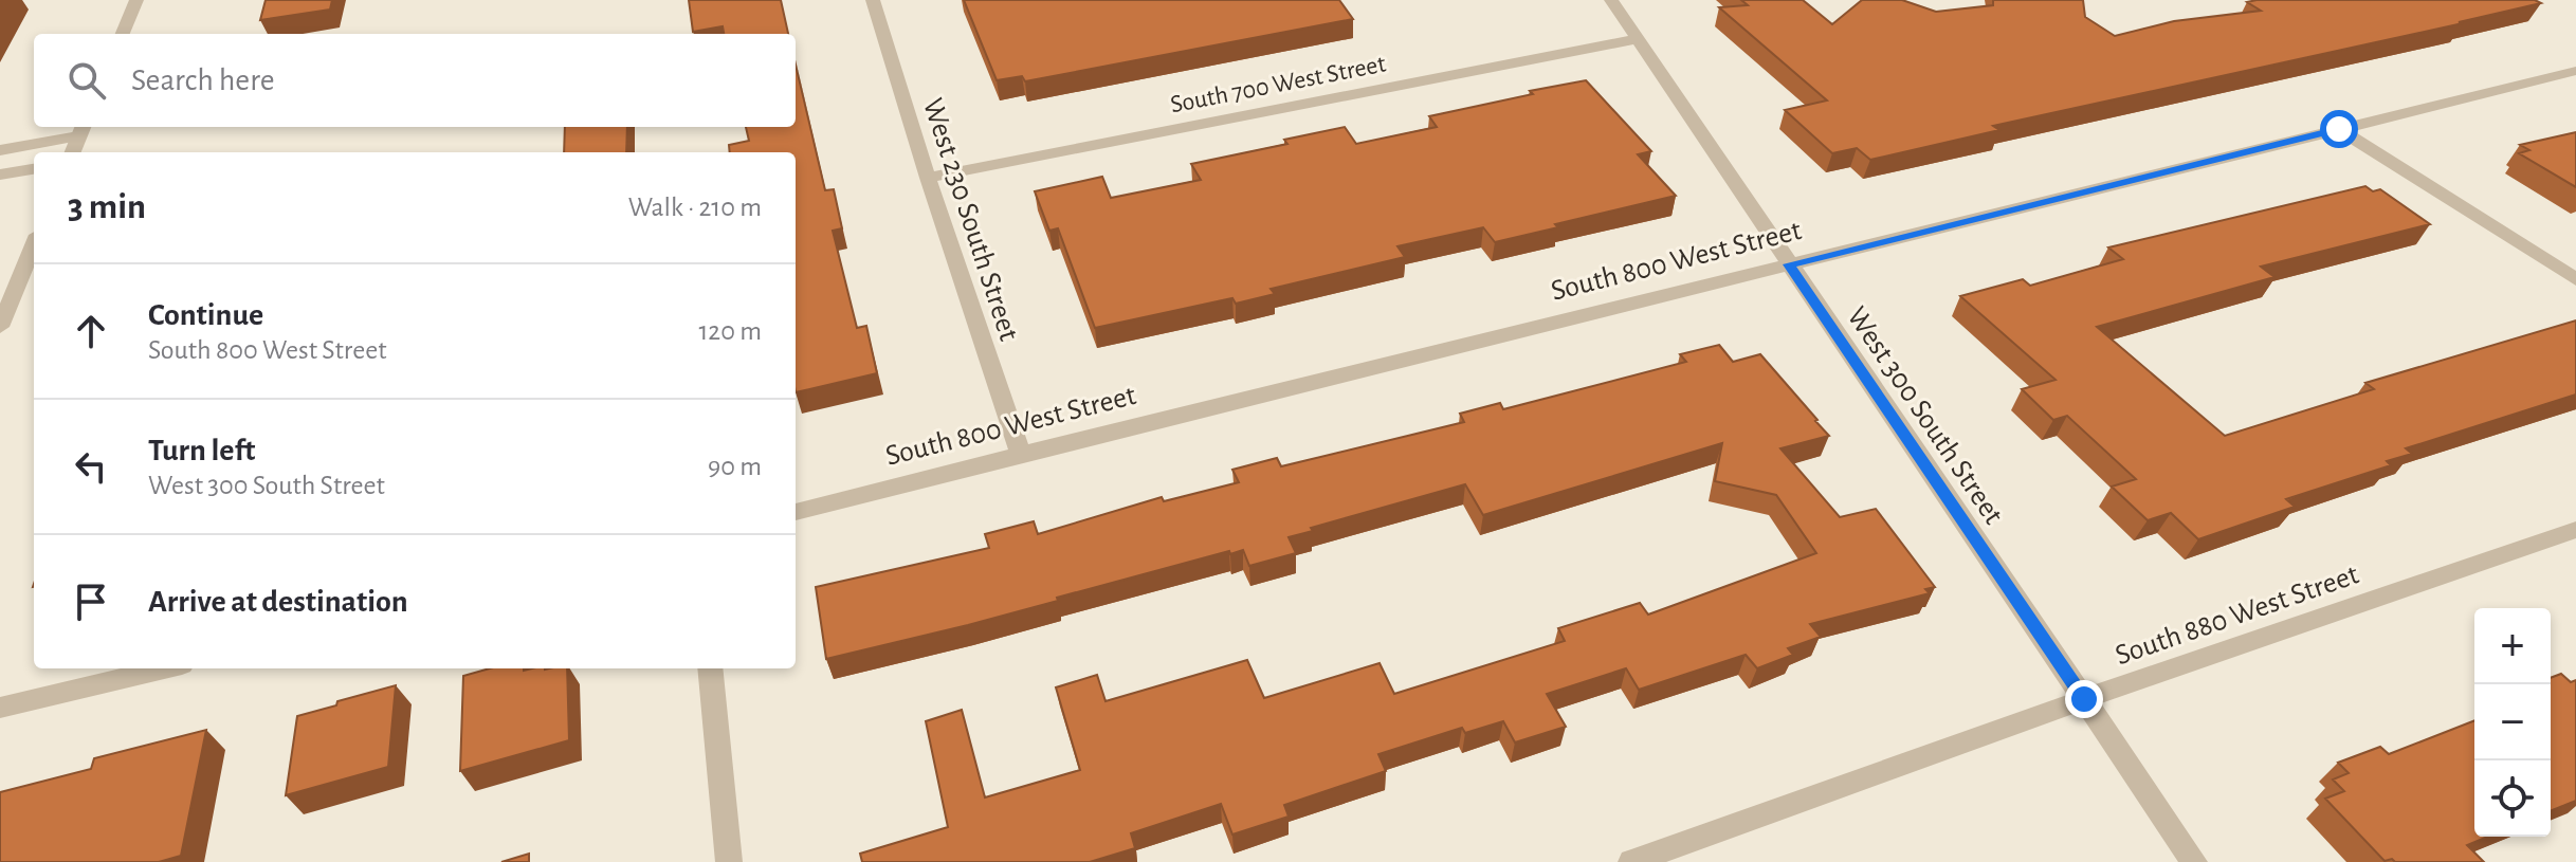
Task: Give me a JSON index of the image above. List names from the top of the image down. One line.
{"streets":{"street":["South 700 West Street","West 230 South Street","South 800 West Street","West 300 South Street","South 880 West Street"]},"crossings":[["South 700 West Street","West 230 South Street"],["South 700 West Street","West 300 South Street"],["West 230 South Street","South 800 West Street"],["South 800 West Street","West 300 South Street"],["West 300 South Street","South 880 West Street"]],"page":{"search":"Search here","heading":["3 min","Walk · 210 m"],"list":[["Continue","South 800 West Street","120 m"],["Turn left","West 300 South Street","90 m"],"Arrive at destination"],"map_buttons":["+","−"]}}
